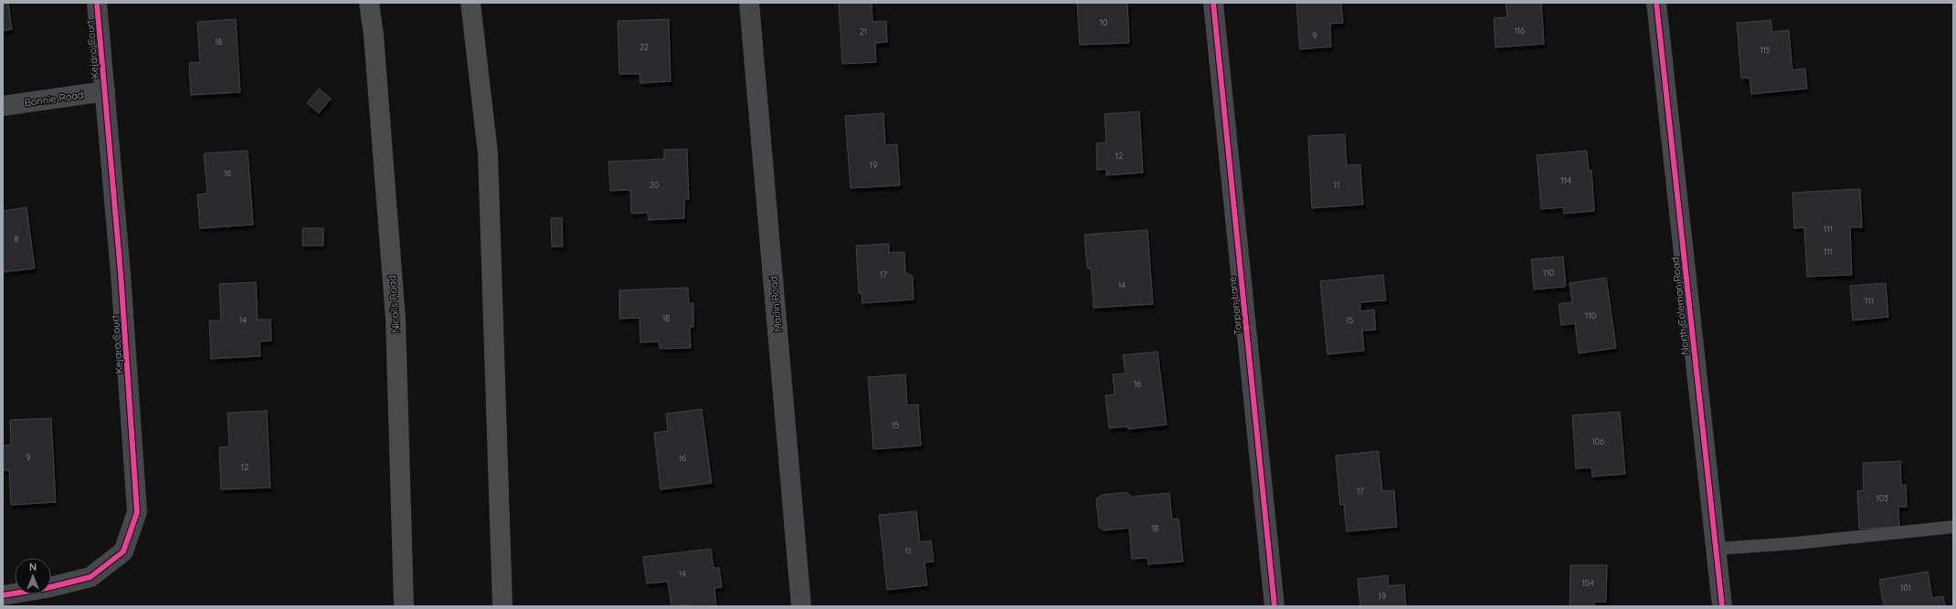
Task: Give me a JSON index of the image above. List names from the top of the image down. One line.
{"streets":{"highway":["Nicolls Road"],"street":["Kejaro Court","Bonnie Road","Marlin Road","Tarpon Lane","North Coleman Road"]},"crossings":[["Kejaro Court","Bonnie Road"]],"house_numbers":["10","116","21","9","18","22","115","12","19","16","114","20","11","111","8","111","110","17","14","111","110","18","14","15","16","15","106","9","16","12","17","103","18","11","14","104","101","19"],"north":"top"}
